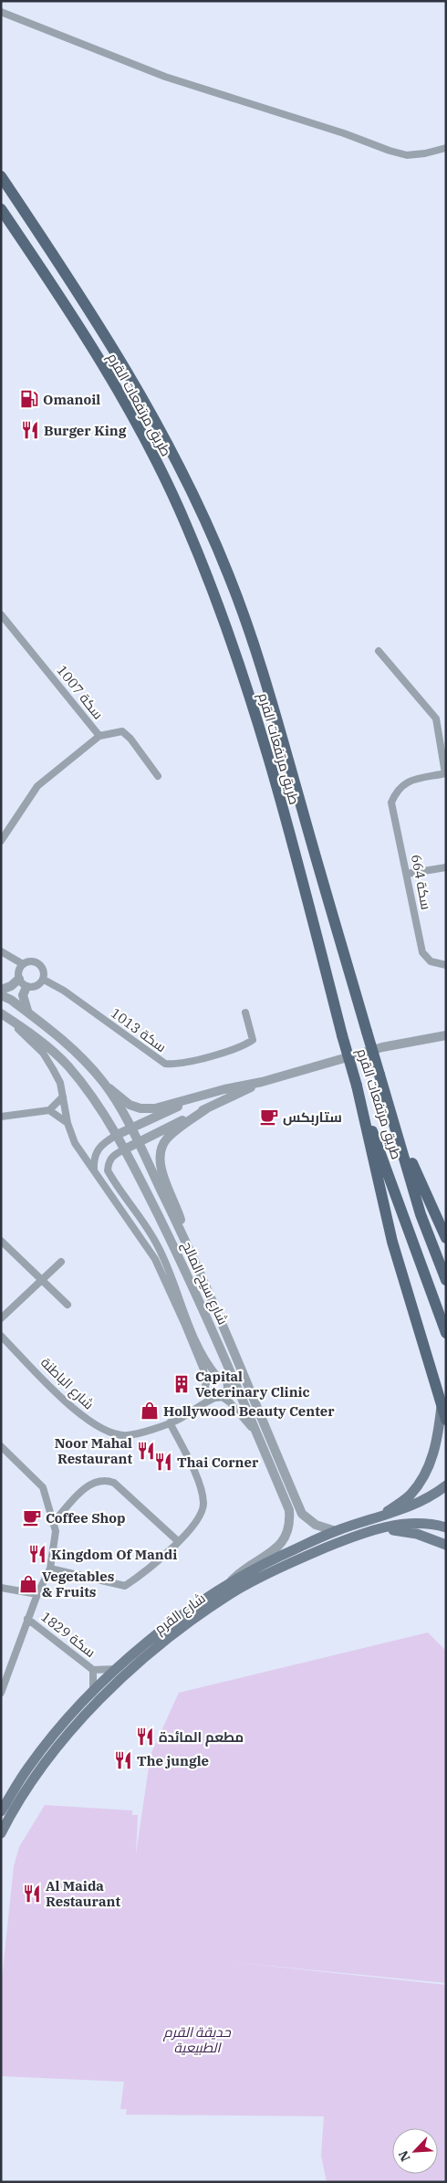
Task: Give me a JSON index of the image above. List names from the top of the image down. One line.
{"streets":{"main road":["طريق مرتفعات القرم","شارع القرم"],"street":["سكة 1007","سكة 664","سكة 1013","شارع سيح المالح","شارع الباطنة","سكة 1829"]},"crossings":[["شارع سيح المالح","شارع القرم"],["شارع القرم","سكة 1829"]],"parks":["حديقة القرم الطبيعية"],"places":{"fuel station":["Omanoil"],"restaurant":["Burger King","Noor Mahal Restaurant","Thai Corner","Kingdom Of Mandi","مطعم المائدة","The jungle","Al Maida Restaurant"],"cafe":["ستاربكس","Coffee Shop"],"building":["Capital Veterinary Clinic"],"shop":["Hollywood Beauty Center","Vegetables & Fruits"]},"north":"bottom left"}
